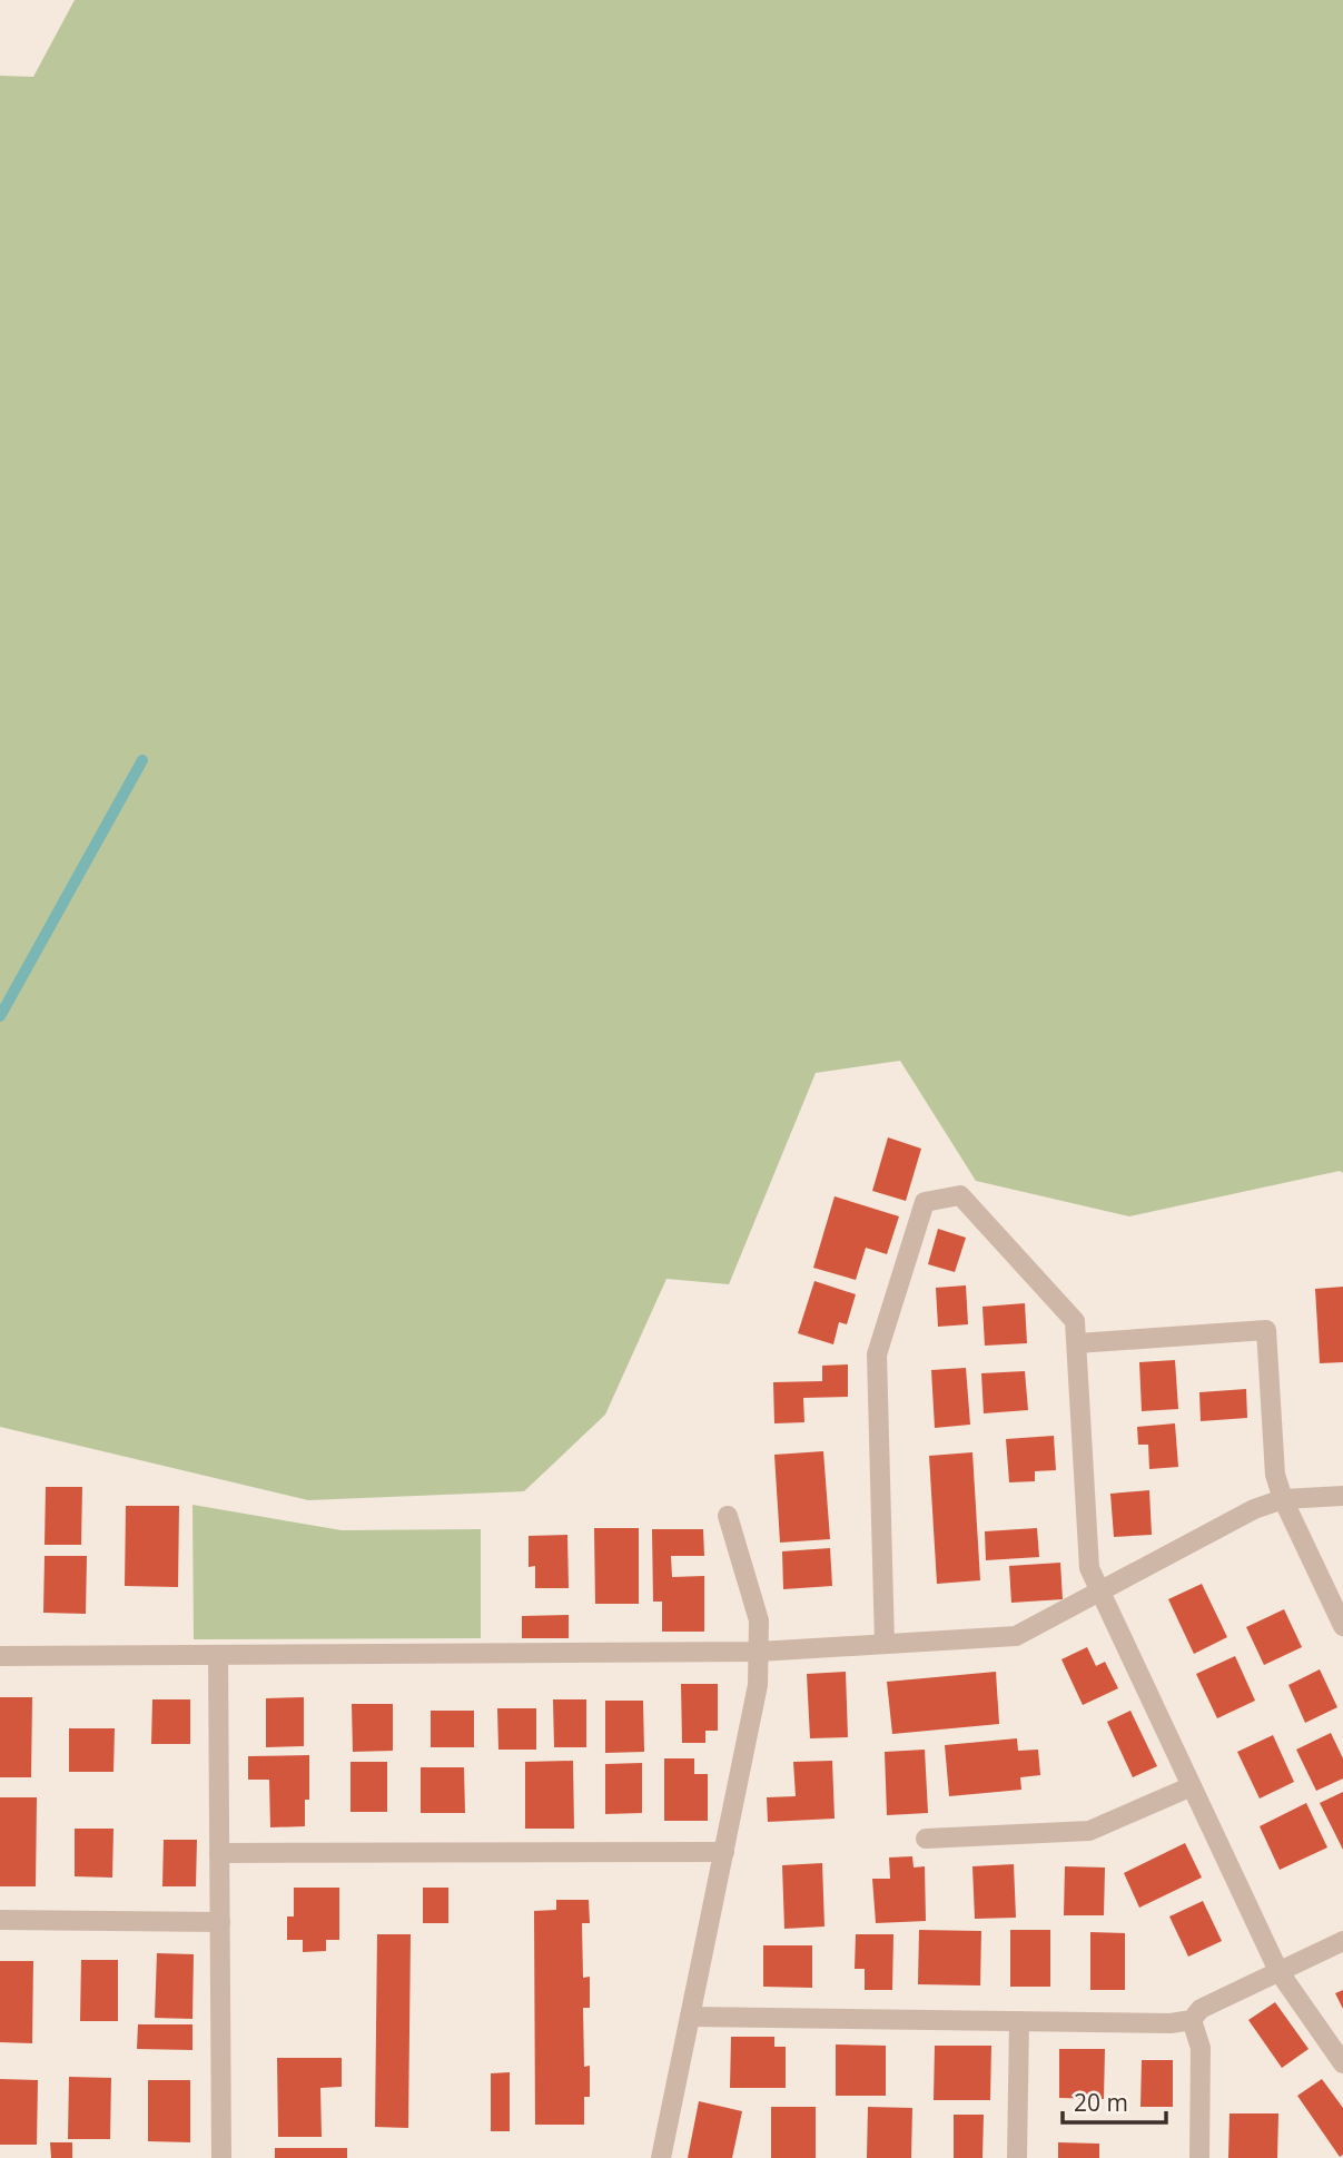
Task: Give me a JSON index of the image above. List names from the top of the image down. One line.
{"scale_bar":"20 m"}
